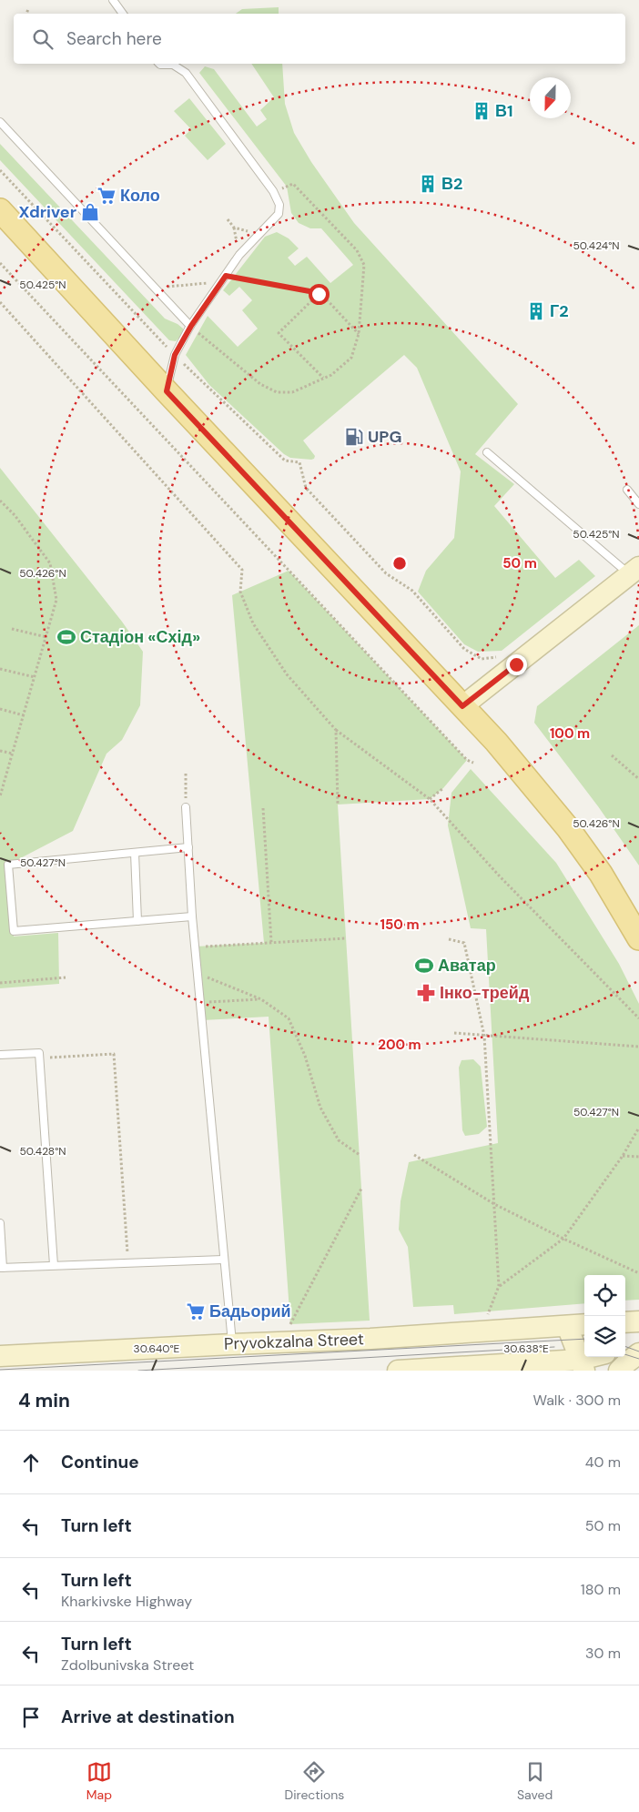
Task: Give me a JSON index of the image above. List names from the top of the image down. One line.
{"streets":{"main road":["Pryvokzalna Street"]},"places":{"building":["В1","В2","Г2"],"supermarket":["Коло","Бадьорий"],"shop":["Xdriver"],"fuel station":["UPG"],"sports":["Стадіон «Схід»","Аватар"],"pharmacy":["Інко-трейд"]},"north":"bottom","page":{"search":"Search here","heading":["4 min","Walk · 300 m"],"list":[["Continue","40 m"],["Turn left","50 m"],["Turn left","Kharkivske Highway","180 m"],["Turn left","Zdolbunivska Street","30 m"],"Arrive at destination"],"nav":["Map","Directions","Saved"]},"coordinates":["50.424°N","50.425°N","50.426°N","50.427°N","50.428°N","30.640°E","30.638°E"],"rings":["50 m","100 m","150 m","200 m"]}
